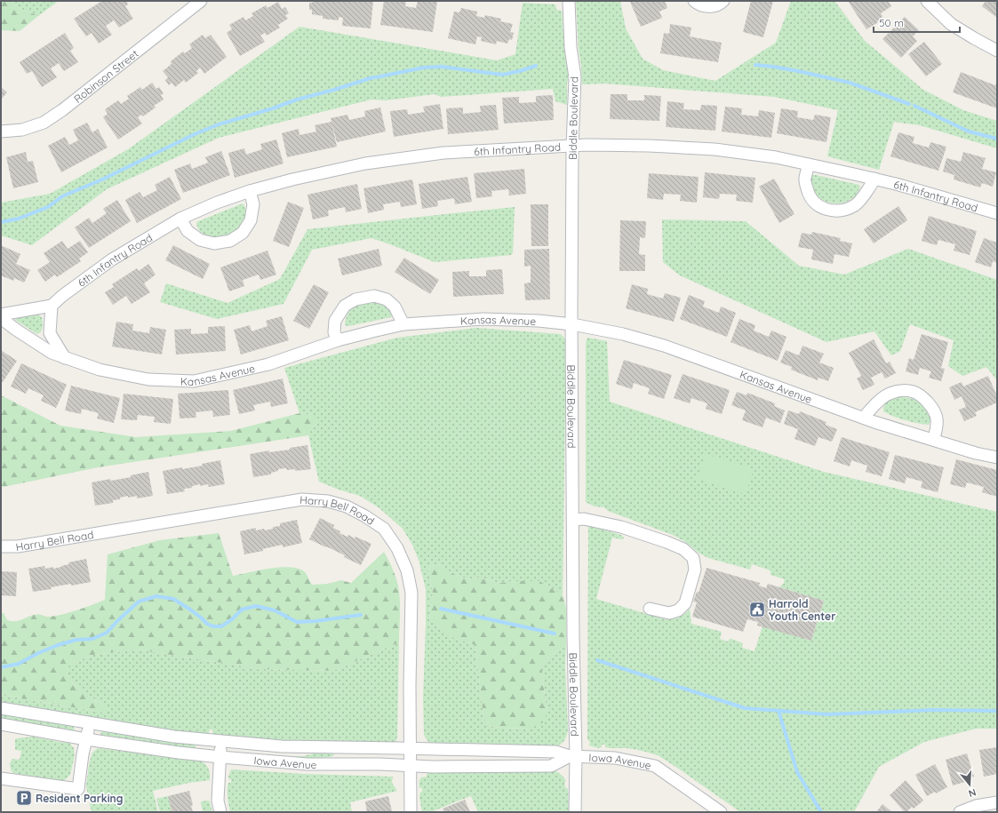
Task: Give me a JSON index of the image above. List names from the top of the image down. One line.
{"streets":{"street":["Robinson Street","Biddle Boulevard","6th Infantry Road","Kansas Avenue","Harry Bell Road","Iowa Avenue"]},"crossings":[["Biddle Boulevard","6th Infantry Road"],["Biddle Boulevard","Kansas Avenue"],["Biddle Boulevard","Iowa Avenue"],["Harry Bell Road","Iowa Avenue"]],"places":{"public building":["Harrold Youth Center"],"parking":["Resident Parking"]},"scale_bar":"50 m","north":"bottom"}
